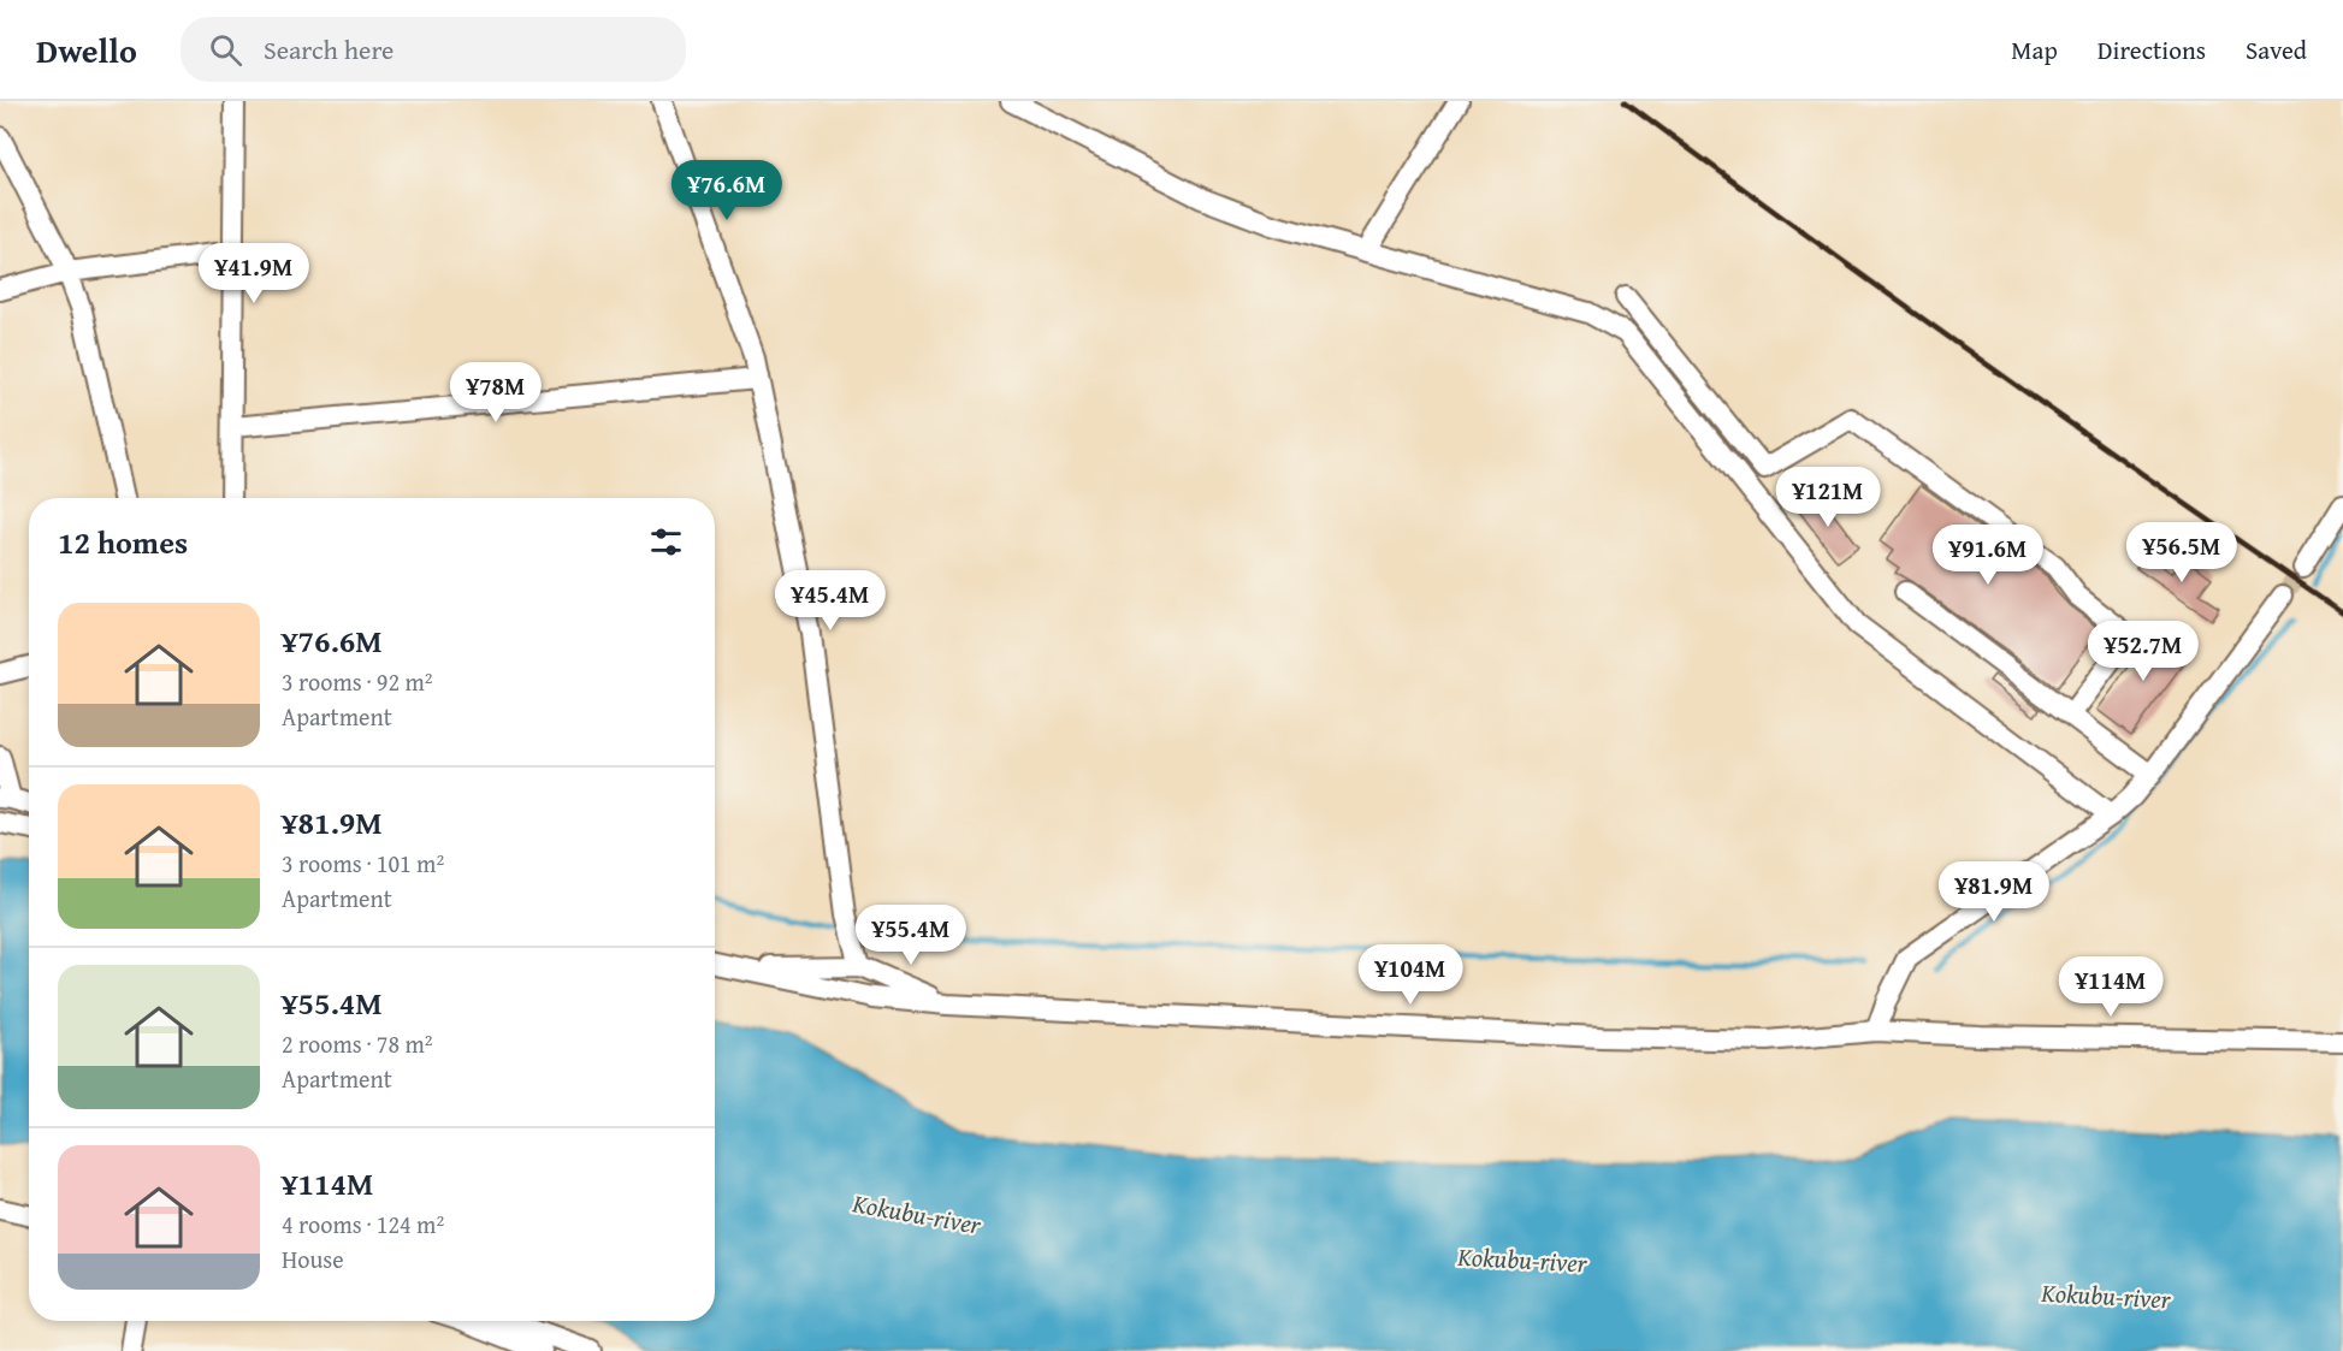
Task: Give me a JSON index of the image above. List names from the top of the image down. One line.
{"water":["Kokubu-river"],"page":{"header":"Dwello","search":"Search here","nav":["Map","Directions","Saved"],"price":["¥76.6M","¥41.9M","¥78M","¥121M","¥56.5M","¥91.6M","¥45.4M","¥52.7M","¥81.9M","¥55.4M","¥104M","¥114M"],"heading":"12 homes","list":[{"name":"¥76.6M","note":"3 rooms · 92 m² · Apartment"},{"name":"¥81.9M","note":"3 rooms · 101 m² · Apartment"},{"name":"¥55.4M","note":"2 rooms · 78 m² · Apartment"},{"name":"¥114M","note":"4 rooms · 124 m² · House"}]}}
